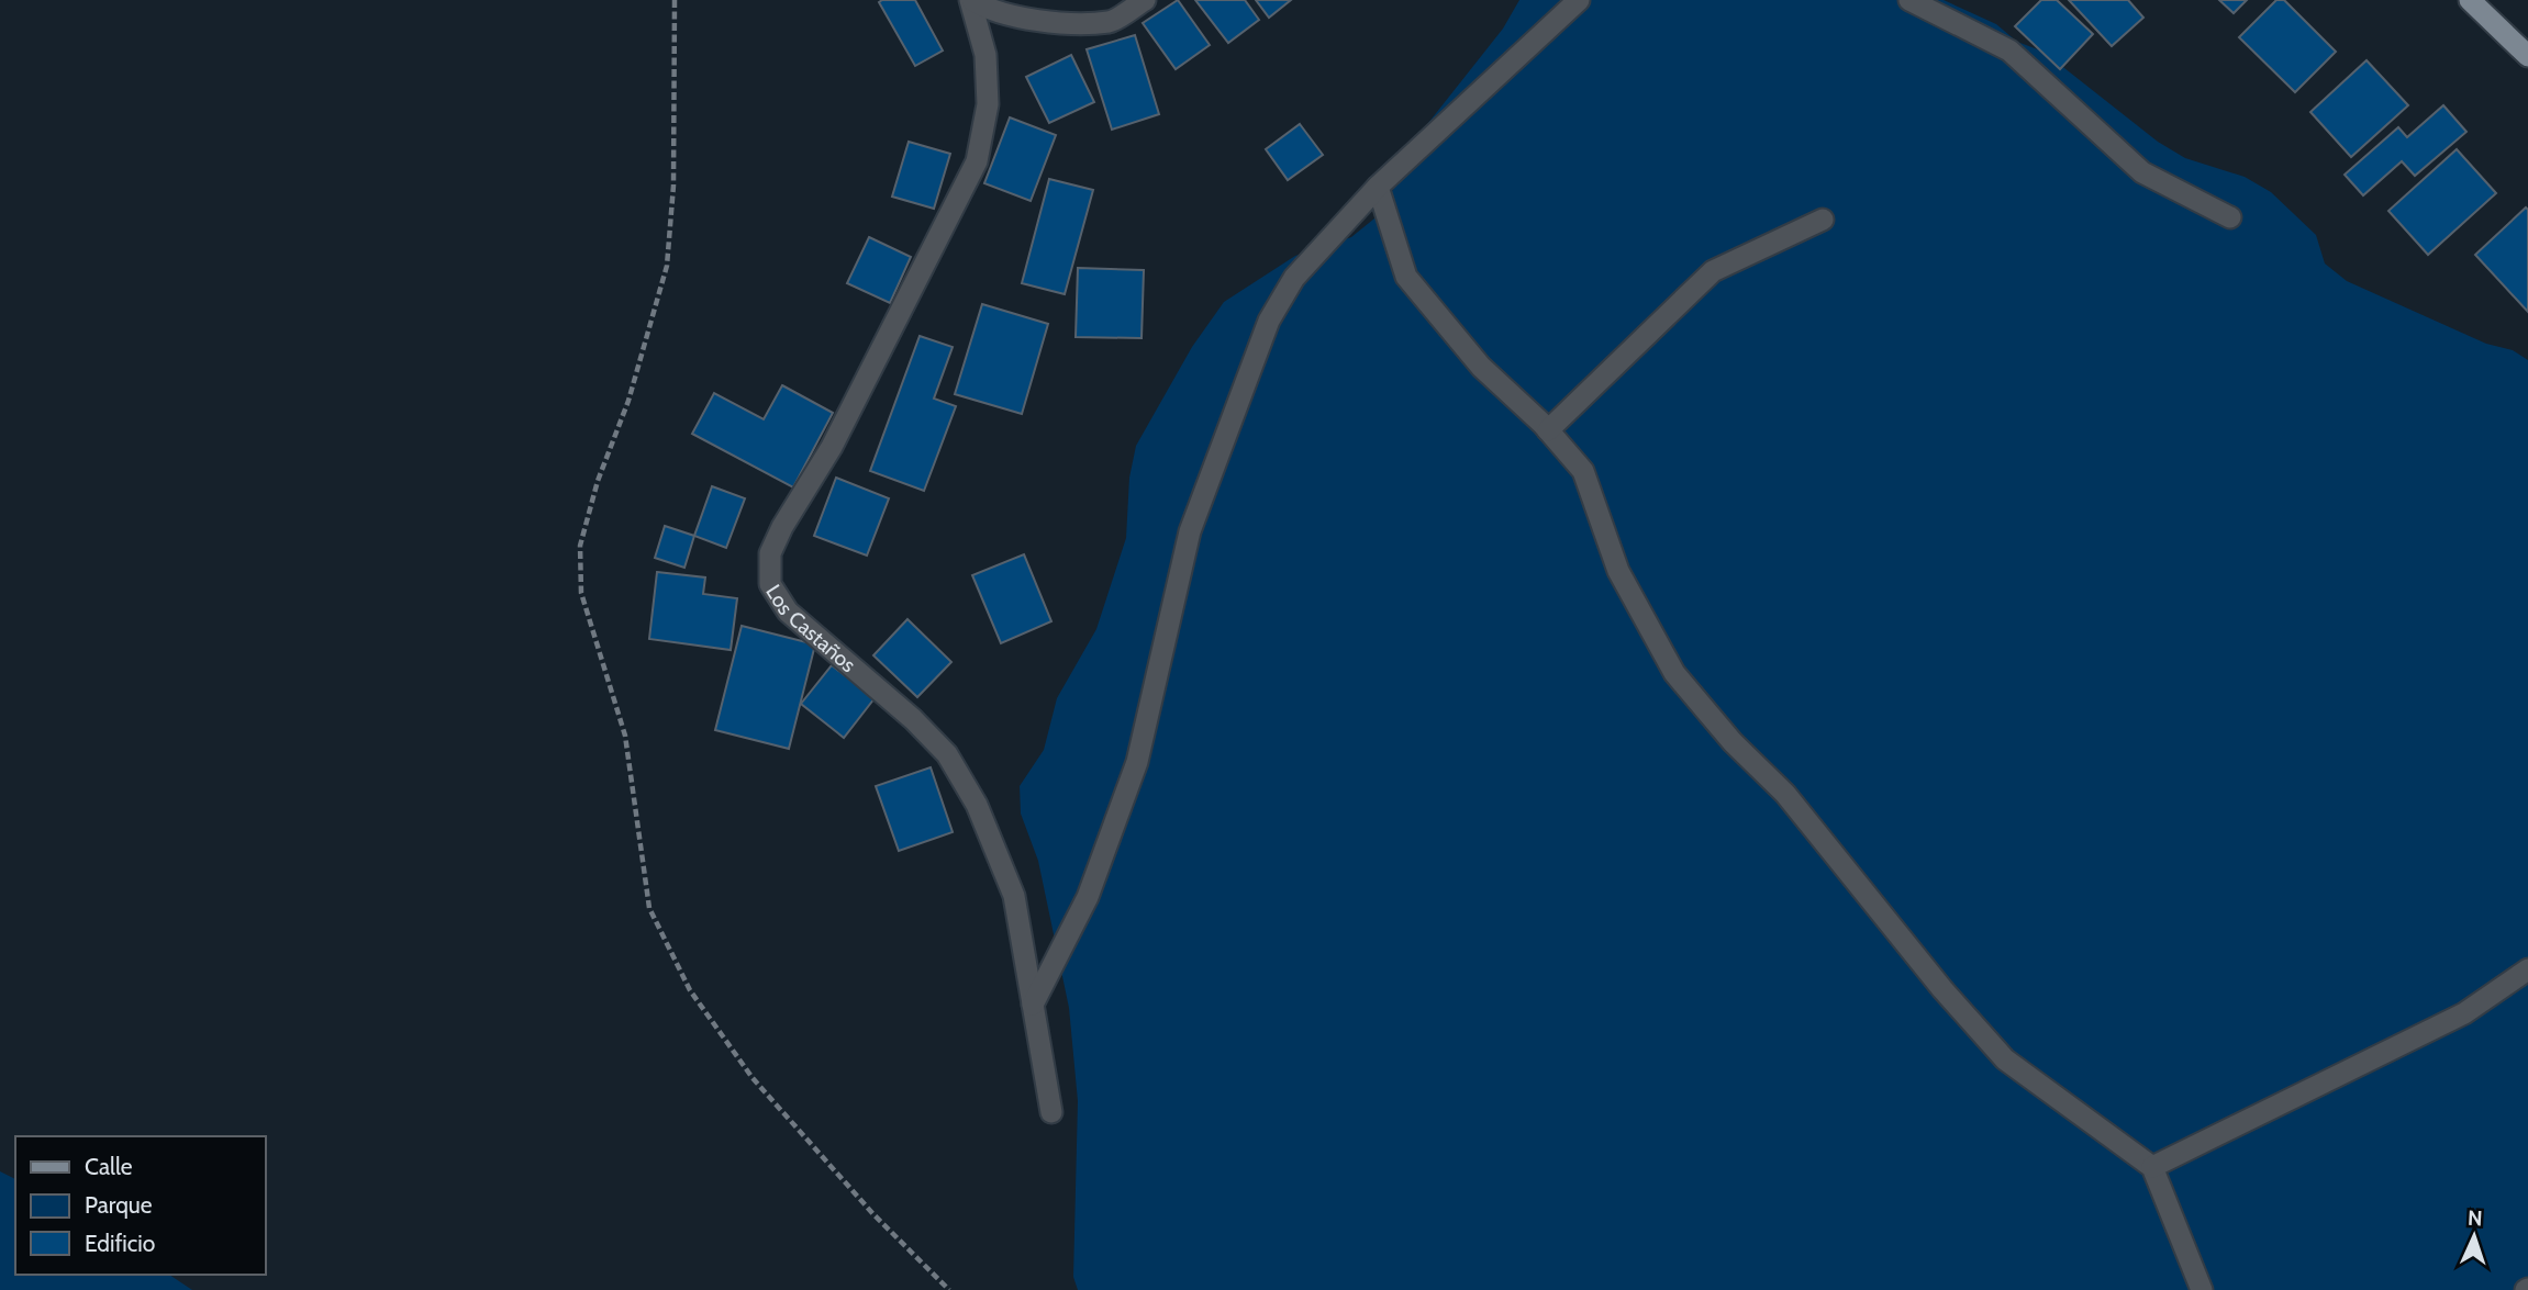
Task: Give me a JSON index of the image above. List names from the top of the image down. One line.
{"streets":{"street":["Los Castaños"]},"legend":["Calle","Parque","Edificio"],"north":"top"}
